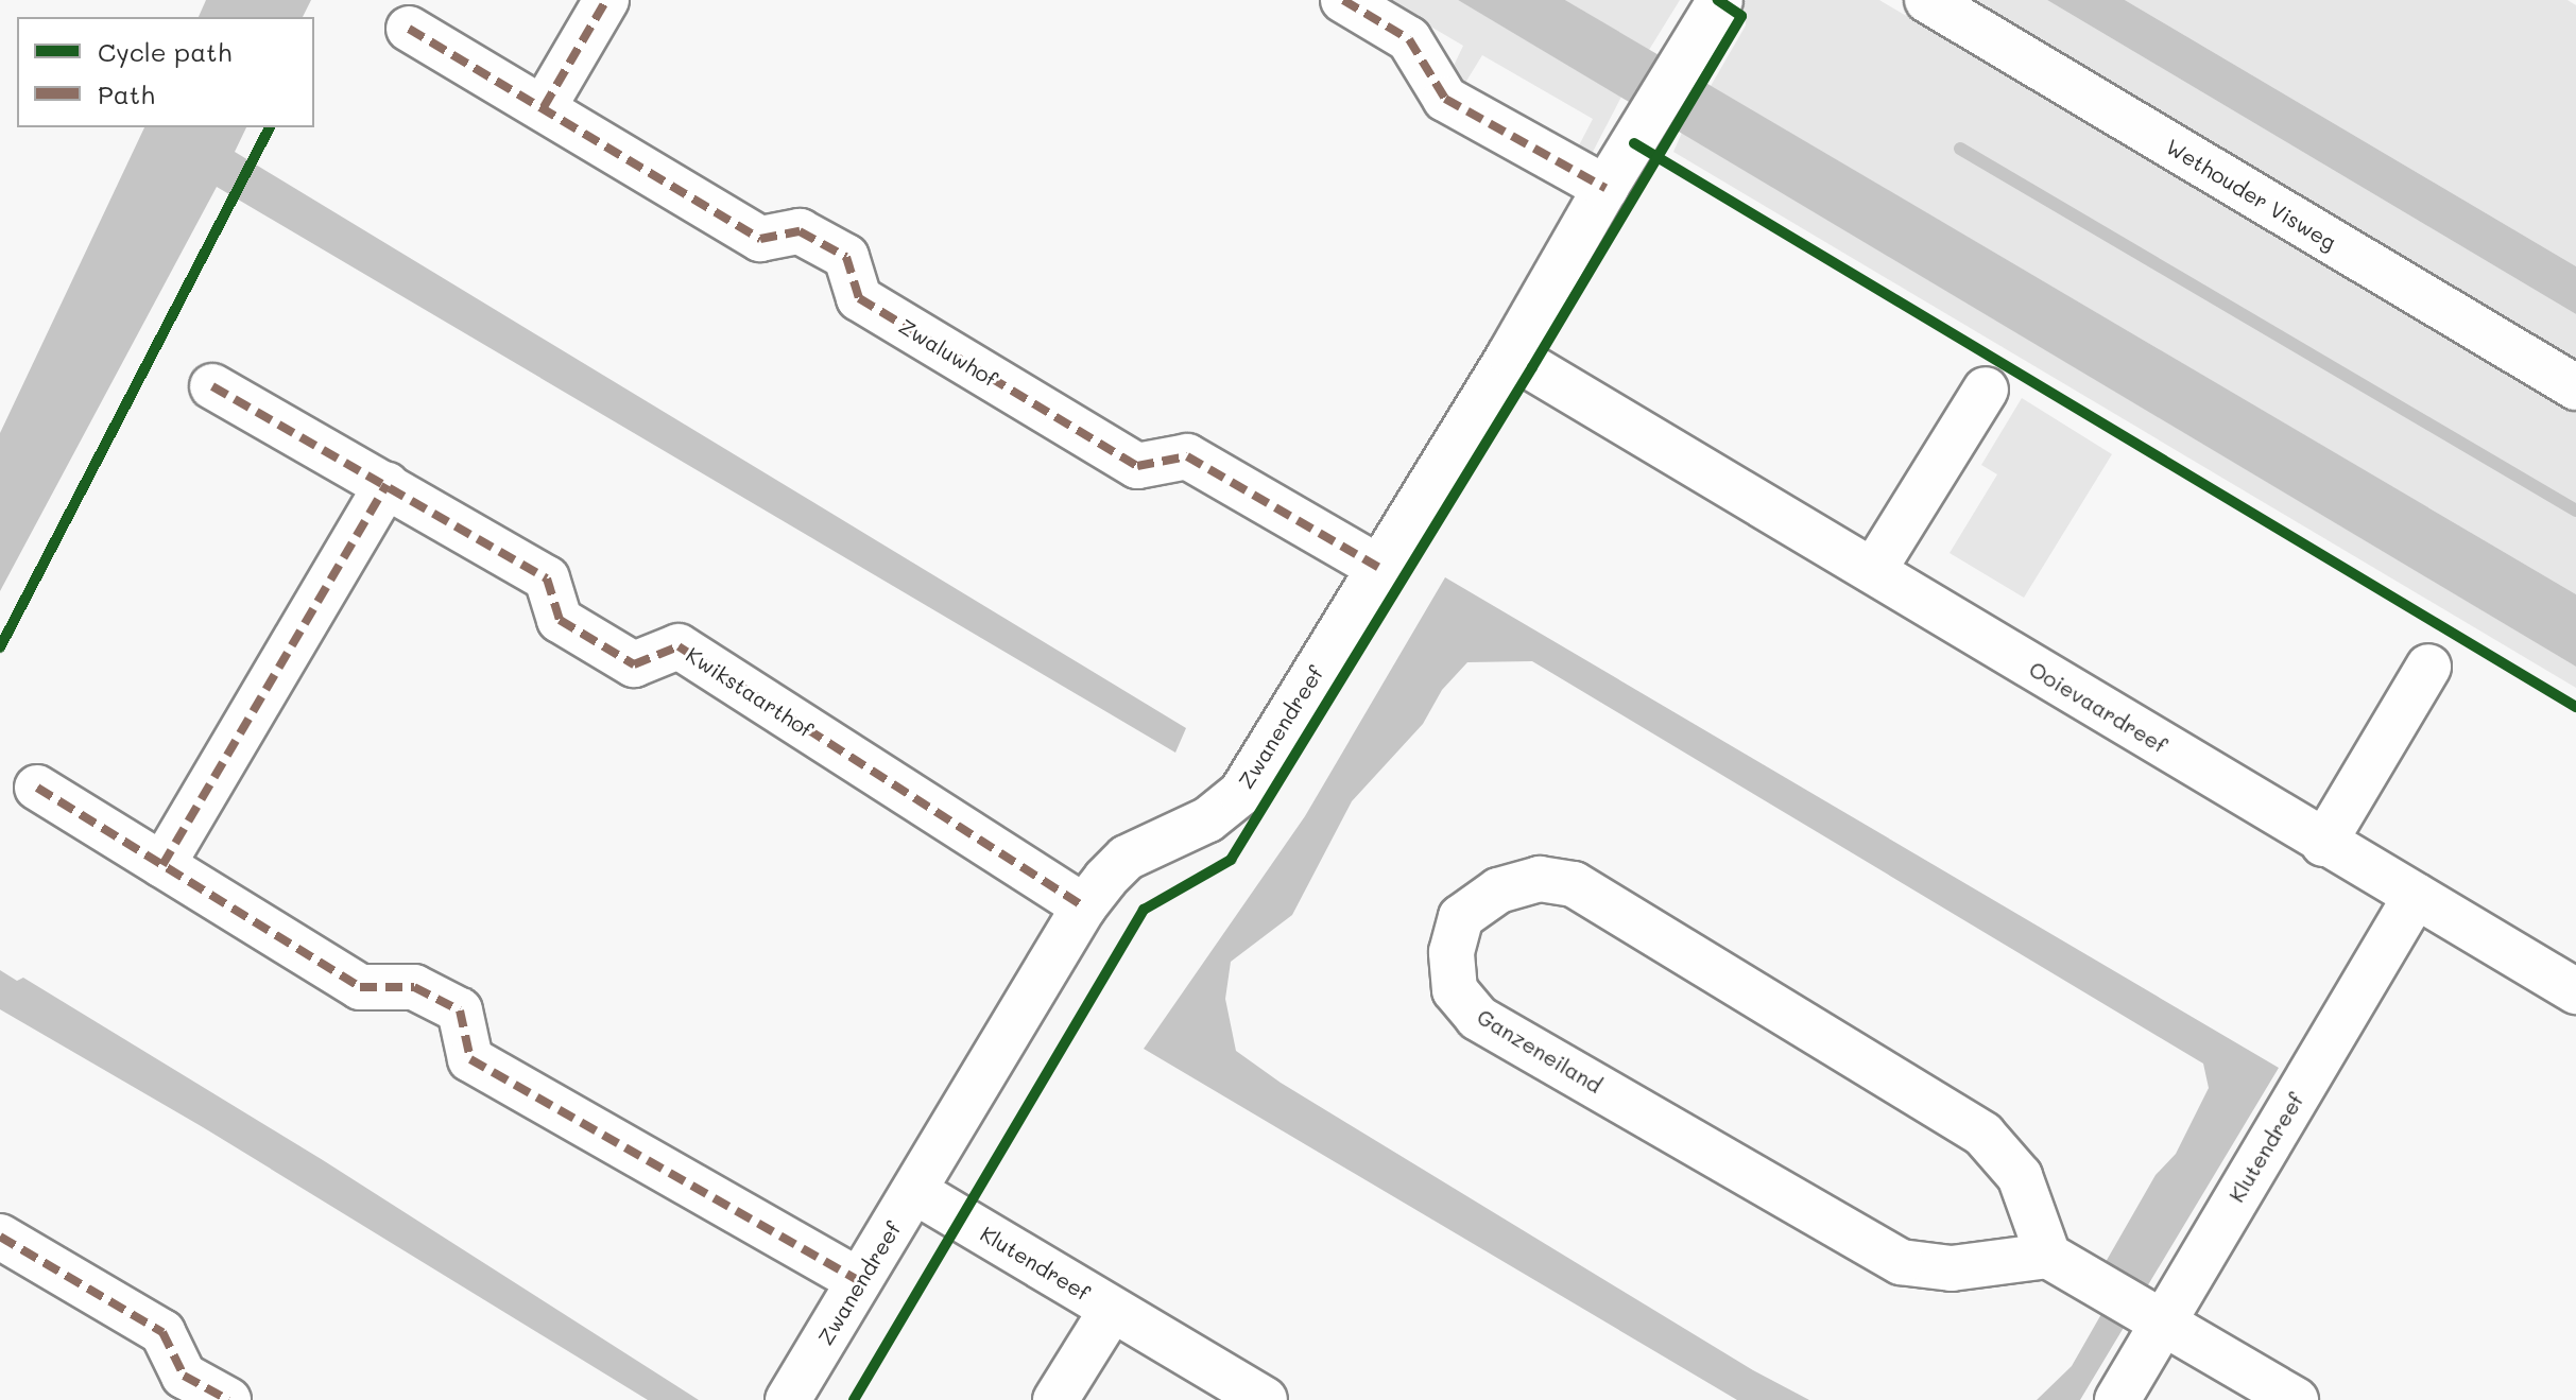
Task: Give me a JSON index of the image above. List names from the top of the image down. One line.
{"streets":{"street":["Wethouder Visweg","Zwaluwhof","Kwikstaarthof","Ooievaardreef","Zwanendreef","Ganzeneiland","Klutendreef"]},"crossings":[["Zwaluwhof","Zwanendreef"],["Kwikstaarthof","Zwanendreef"],["Ooievaardreef","Zwanendreef"],["Ooievaardreef","Klutendreef"],["Zwanendreef","Klutendreef"]],"legend":["Cycle path","Path"]}
